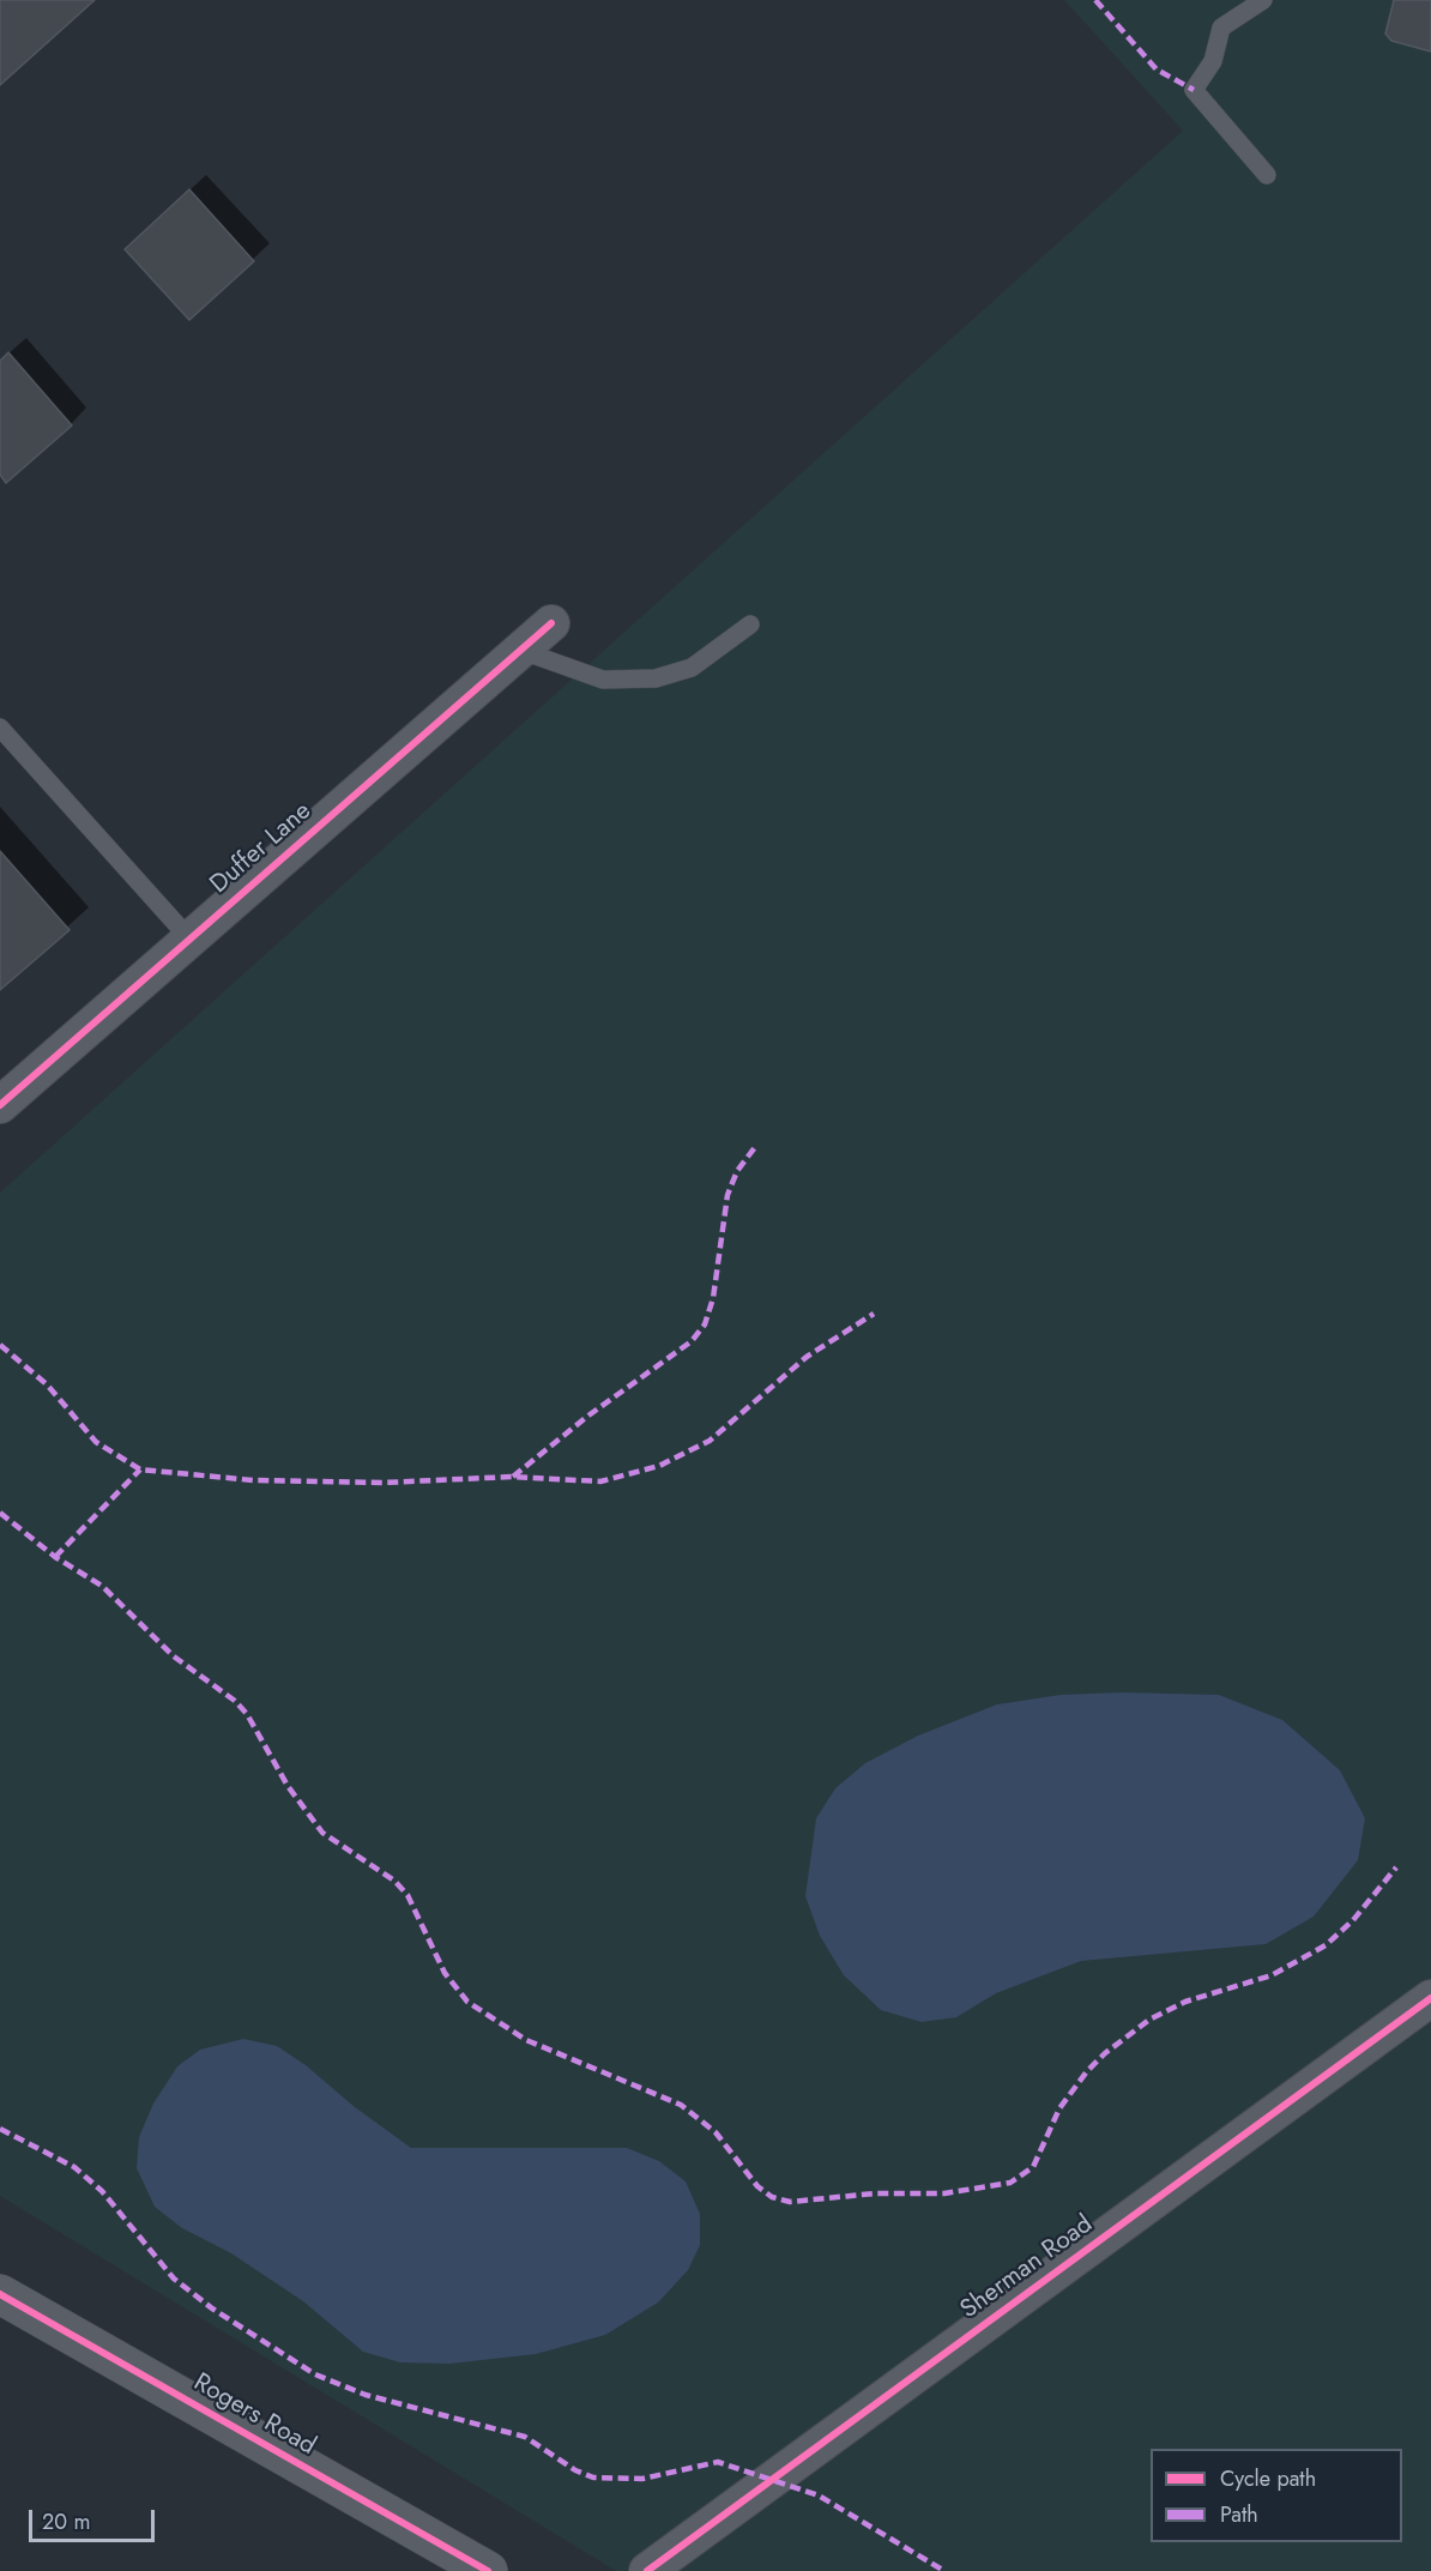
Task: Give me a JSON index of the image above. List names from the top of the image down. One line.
{"streets":{"street":["Duffer Lane","Sherman Road","Rogers Road"]},"legend":["Cycle path","Path"],"scale_bar":"20 m"}
